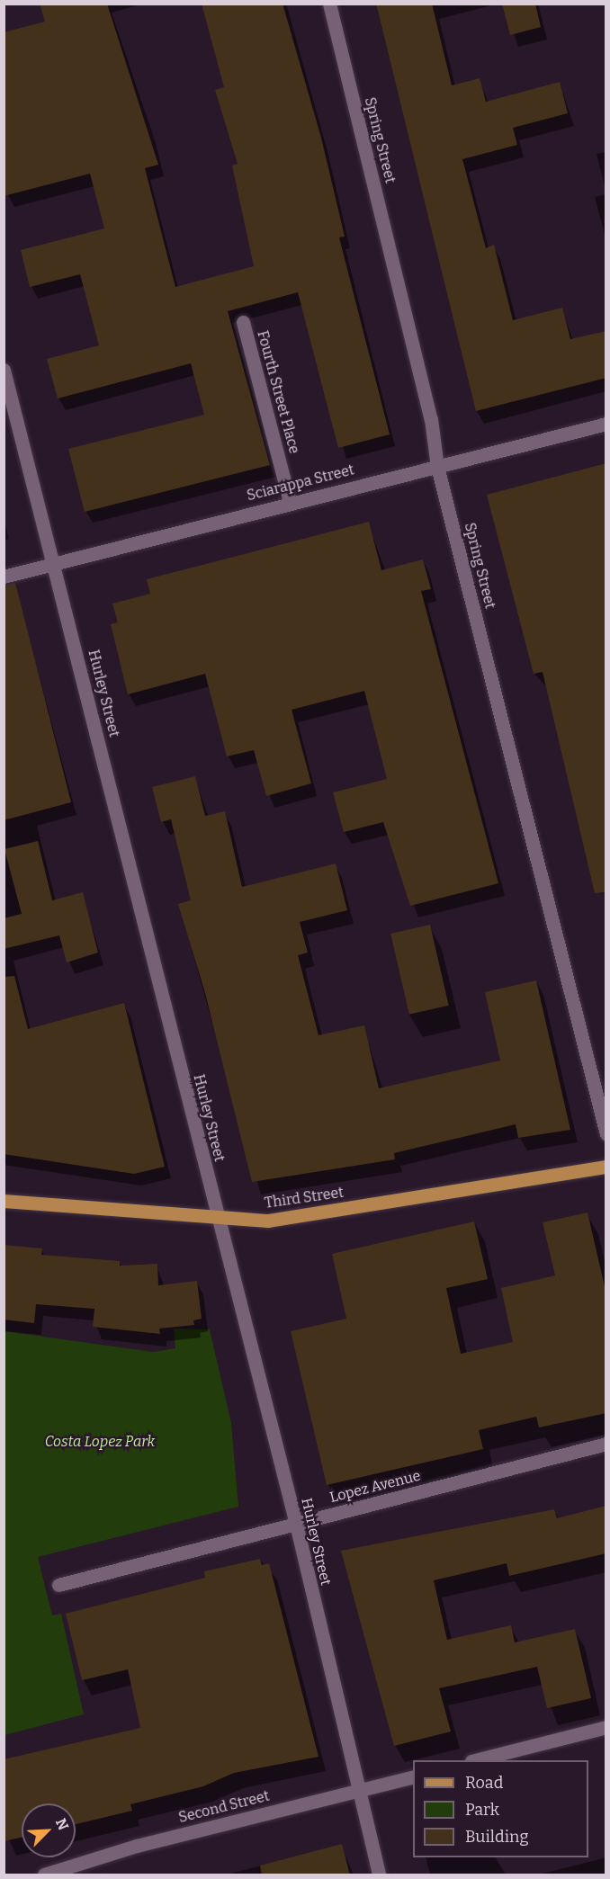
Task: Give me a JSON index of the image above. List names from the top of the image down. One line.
{"streets":{"main road":["Third Street"],"street":["Spring Street","Fourth Street Place","Sciarappa Street","Hurley Street","Lopez Avenue","Second Street"]},"crossings":[["Spring Street","Sciarappa Street"],["Fourth Street Place","Sciarappa Street"],["Sciarappa Street","Hurley Street"],["Hurley Street","Third Street"],["Hurley Street","Lopez Avenue"],["Hurley Street","Second Street"]],"parks":["Costa Lopez Park"],"legend":["Road","Park","Building"],"north":"top right"}
